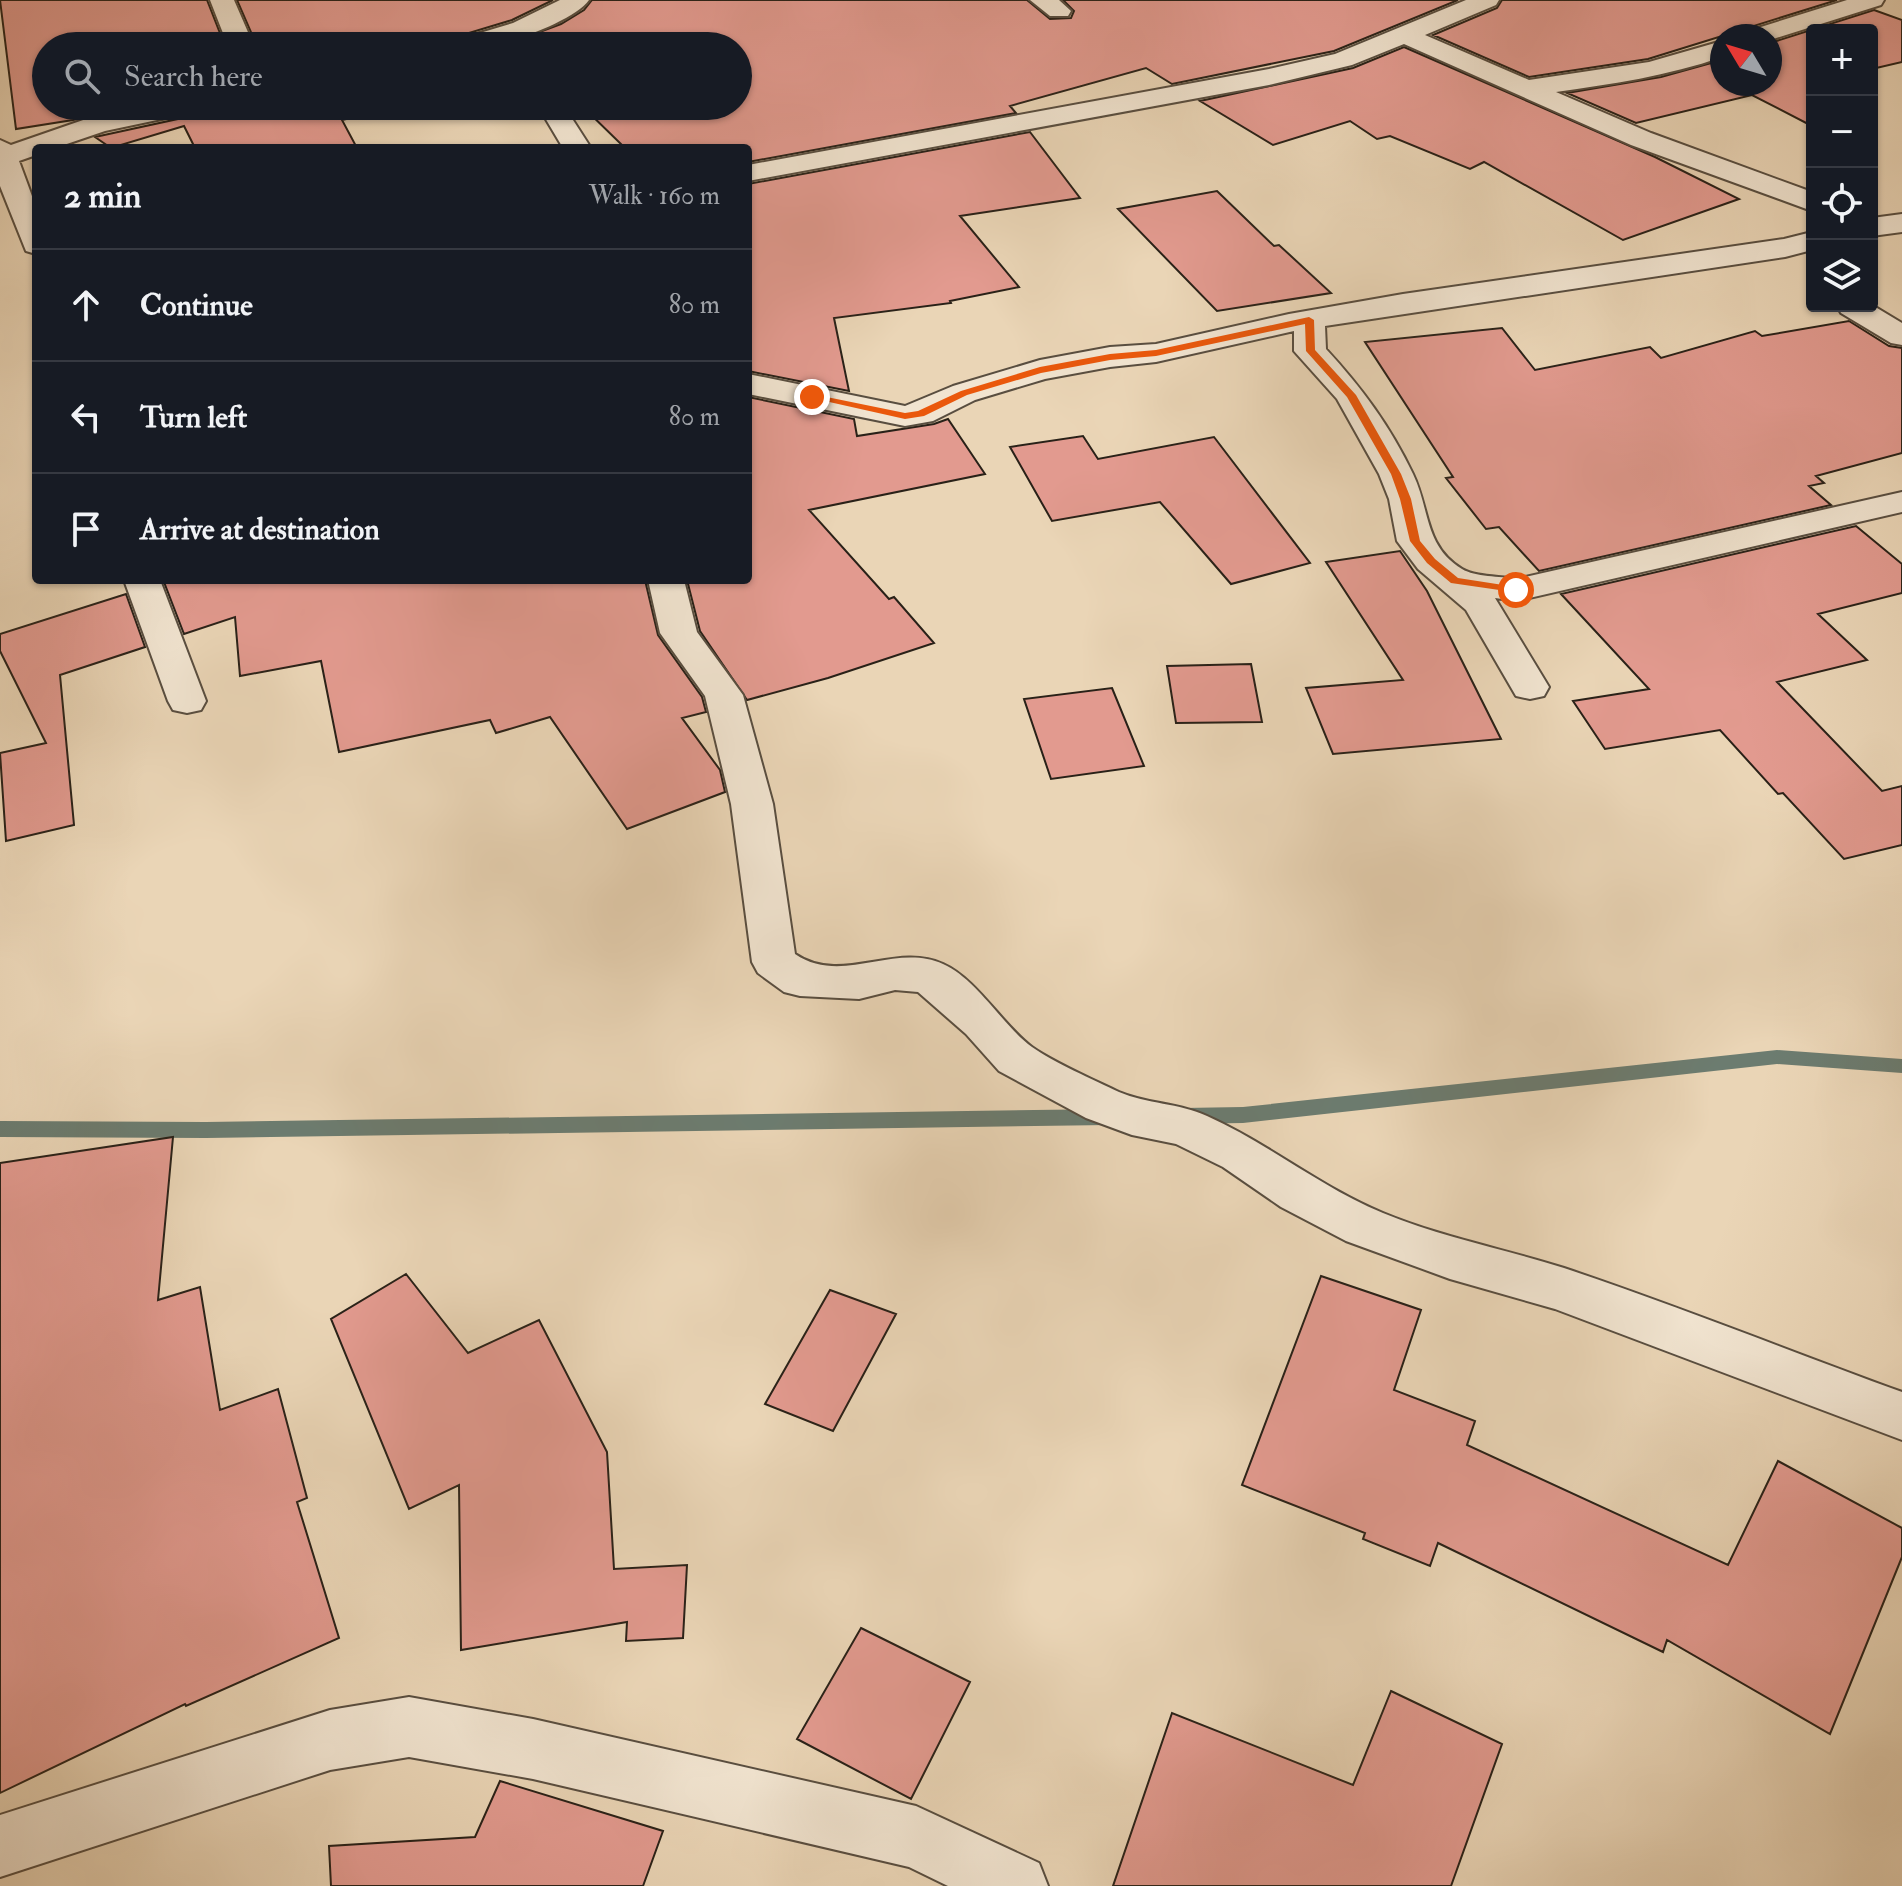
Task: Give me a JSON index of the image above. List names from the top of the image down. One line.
{"north":"top left","page":{"map_buttons":["+","−"],"search":"Search here","heading":["2 min","Walk · 160 m"],"list":[["Continue","80 m"],["Turn left","80 m"],"Arrive at destination"]}}
